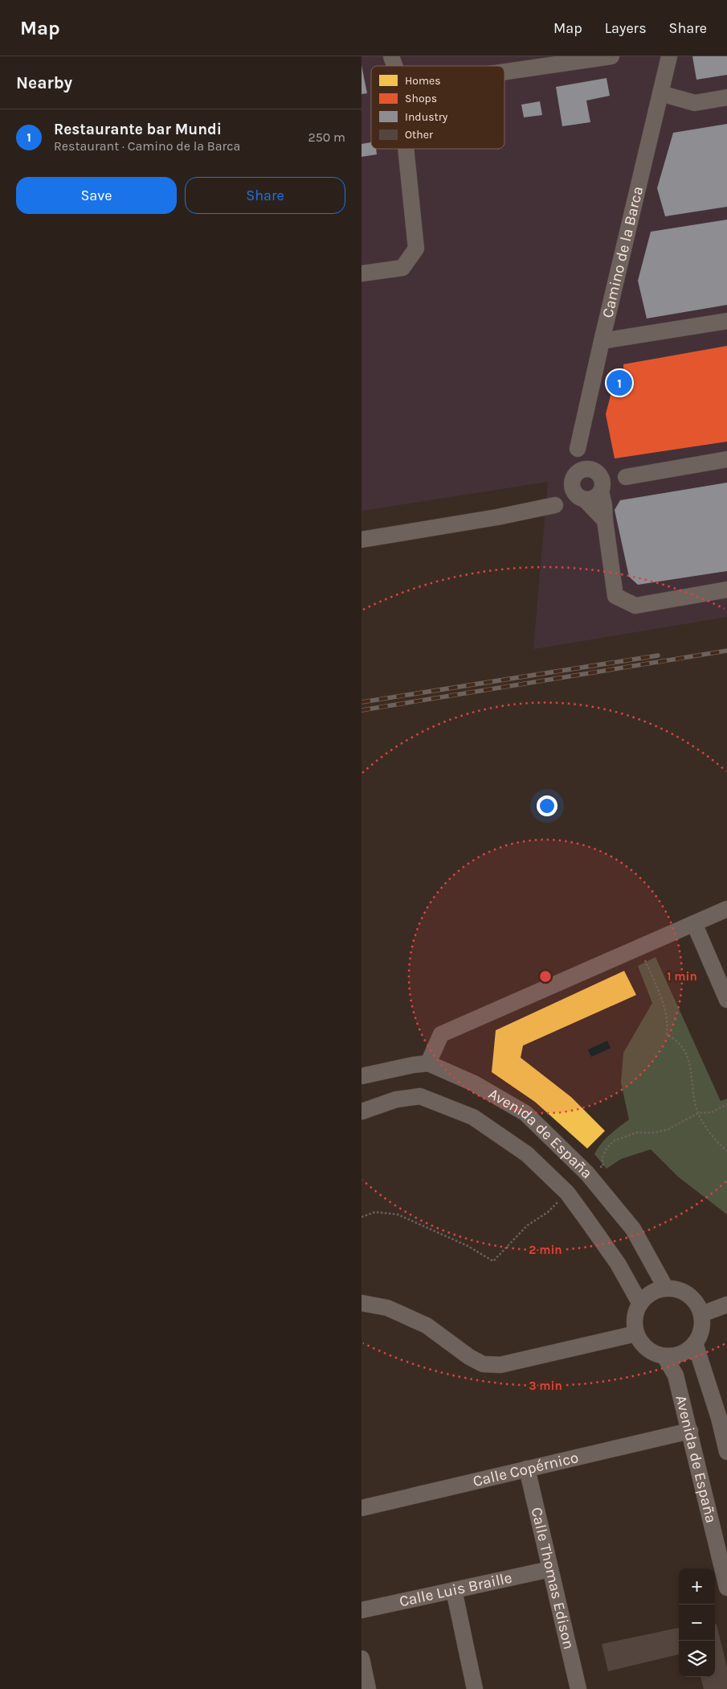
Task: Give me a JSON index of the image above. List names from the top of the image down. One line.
{"streets":{"street":["Camino de la Barca","Avenida de España","Calle Copérnico","Calle Thomas Edison","Calle Luis Braille"]},"crossings":[["Avenida de España","Calle Copérnico"],["Calle Copérnico","Calle Thomas Edison"],["Calle Thomas Edison","Calle Luis Braille"]],"legend":["Homes","Shops","Industry","Other"],"page":{"header":"Map","nav":["Map","Layers","Share"],"heading":"Nearby","list":[{"mark":"1","name":"Restaurante bar Mundi","note":"Restaurant · Camino de la Barca","value":"250 m"}],"buttons":["Save","Share"],"pins":"1","map_buttons":["+","−"]},"rings":["1 min","2 min","3 min"]}
